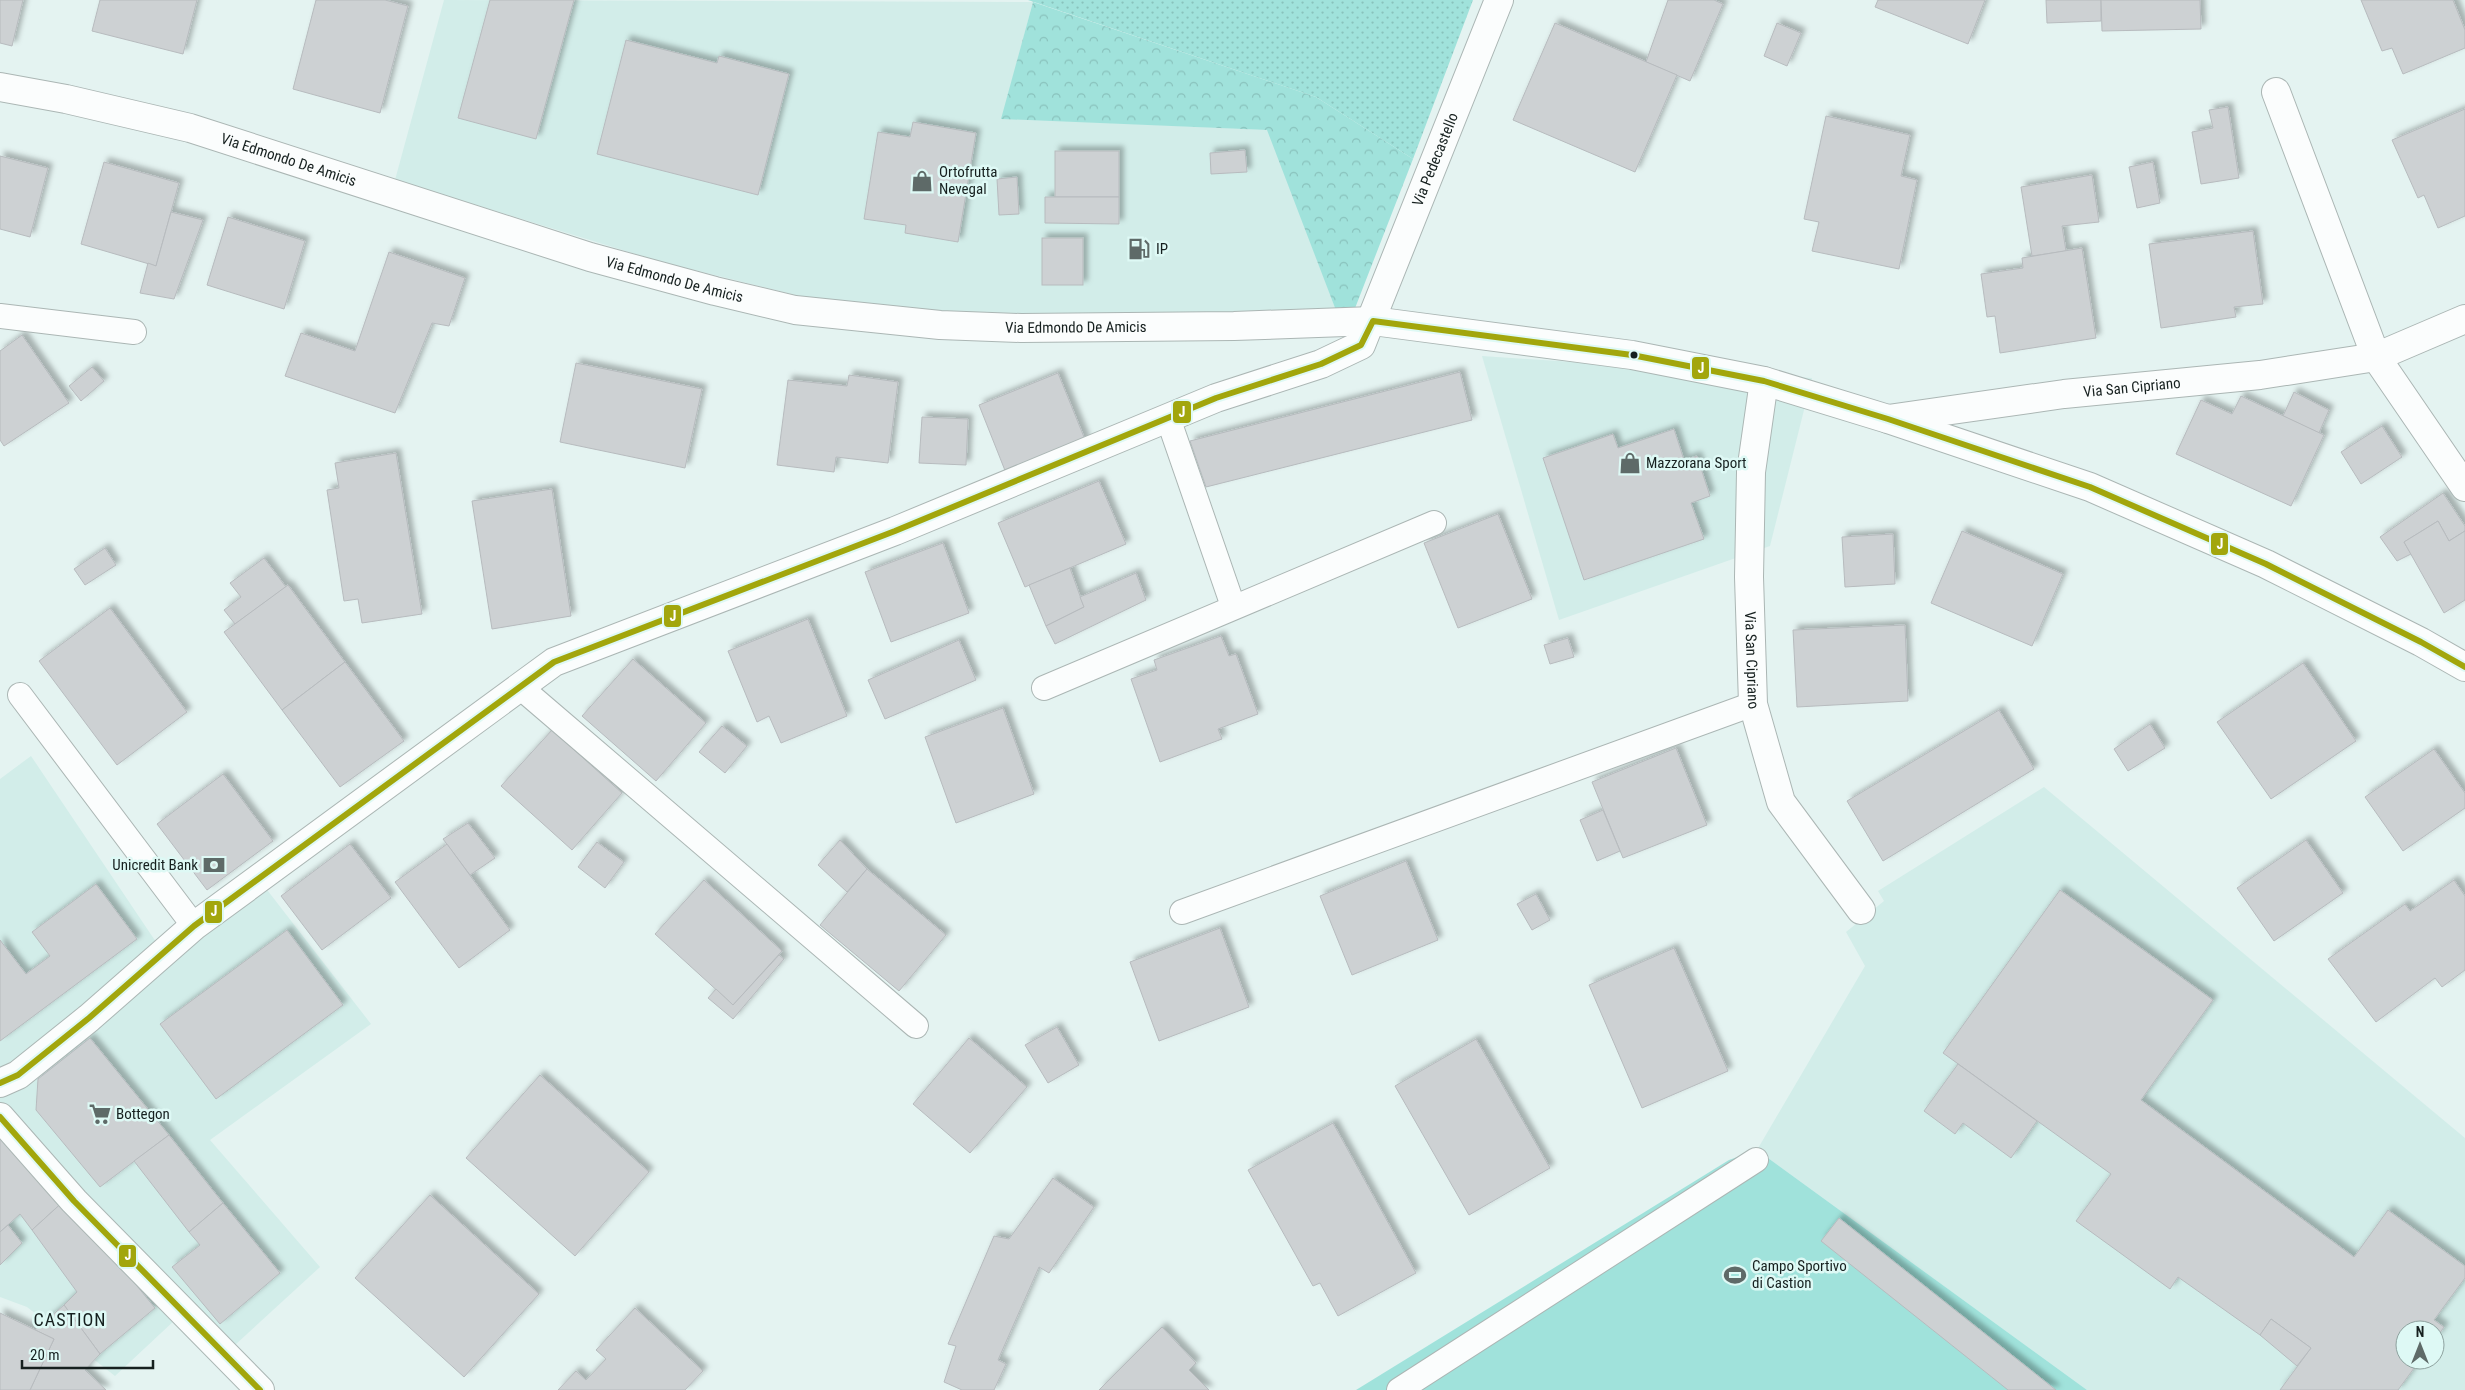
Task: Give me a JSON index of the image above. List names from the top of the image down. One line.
{"streets":{"street":["Via Edmondo De Amicis","Via Pedecastello","Via San Cipriano"]},"crossings":[["Via Edmondo De Amicis","Via Pedecastello"],["Via Edmondo De Amicis","Via San Cipriano"],["Via Pedecastello","Via San Cipriano"]],"districts":["CASTION"],"places":{"shop":["Ortofrutta Nevegal","Mazzorana Sport"],"fuel station":["IP"],"bank":["Unicredit Bank"],"supermarket":["Bottegon"],"sports":["Campo Sportivo di Castion"]},"lines":["transit line J"],"scale_bar":"20 m","north":"top"}
